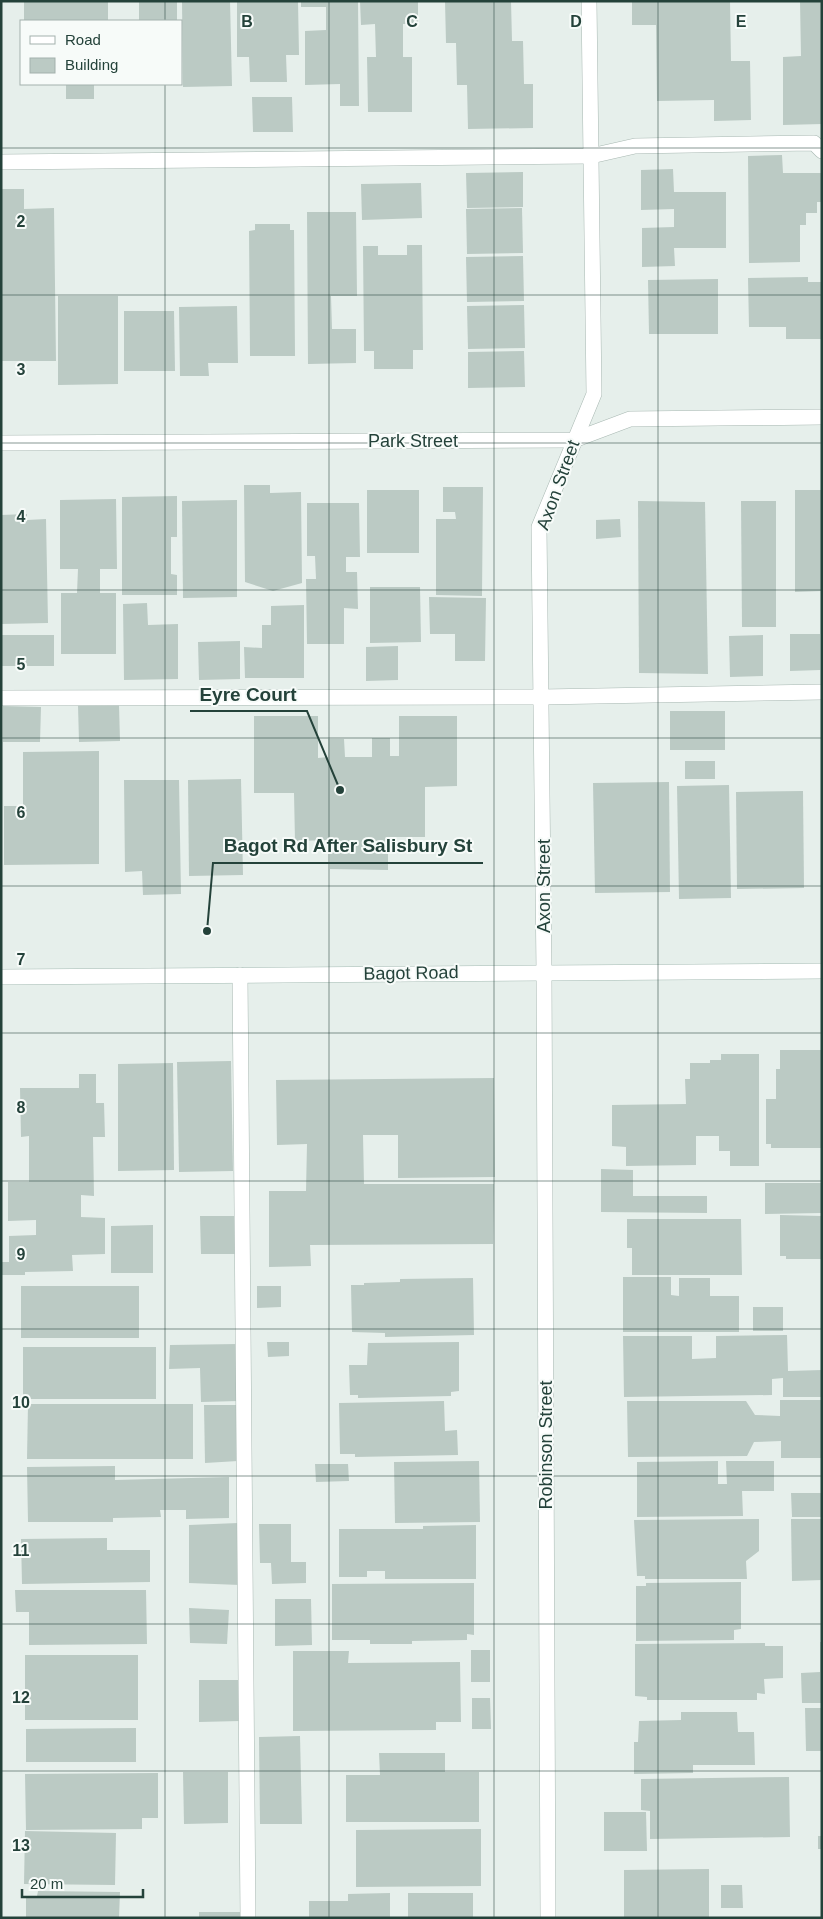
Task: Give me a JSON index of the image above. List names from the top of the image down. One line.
{"streets":{"street":["Park Street","Axon Street","Bagot Road","Robinson Street"]},"crossings":[["Park Street","Axon Street"],["Axon Street","Bagot Road"],["Axon Street","Robinson Street"],["Bagot Road","Robinson Street"]],"places":["Eyre Court","Bagot Rd After Salisbury St"],"legend":["Road","Building"],"scale_bar":"20 m","grid":{"columns":["B","C","D","E"],"rows":["2","3","4","5","6","7","8","9","10","11","12","13"]}}
